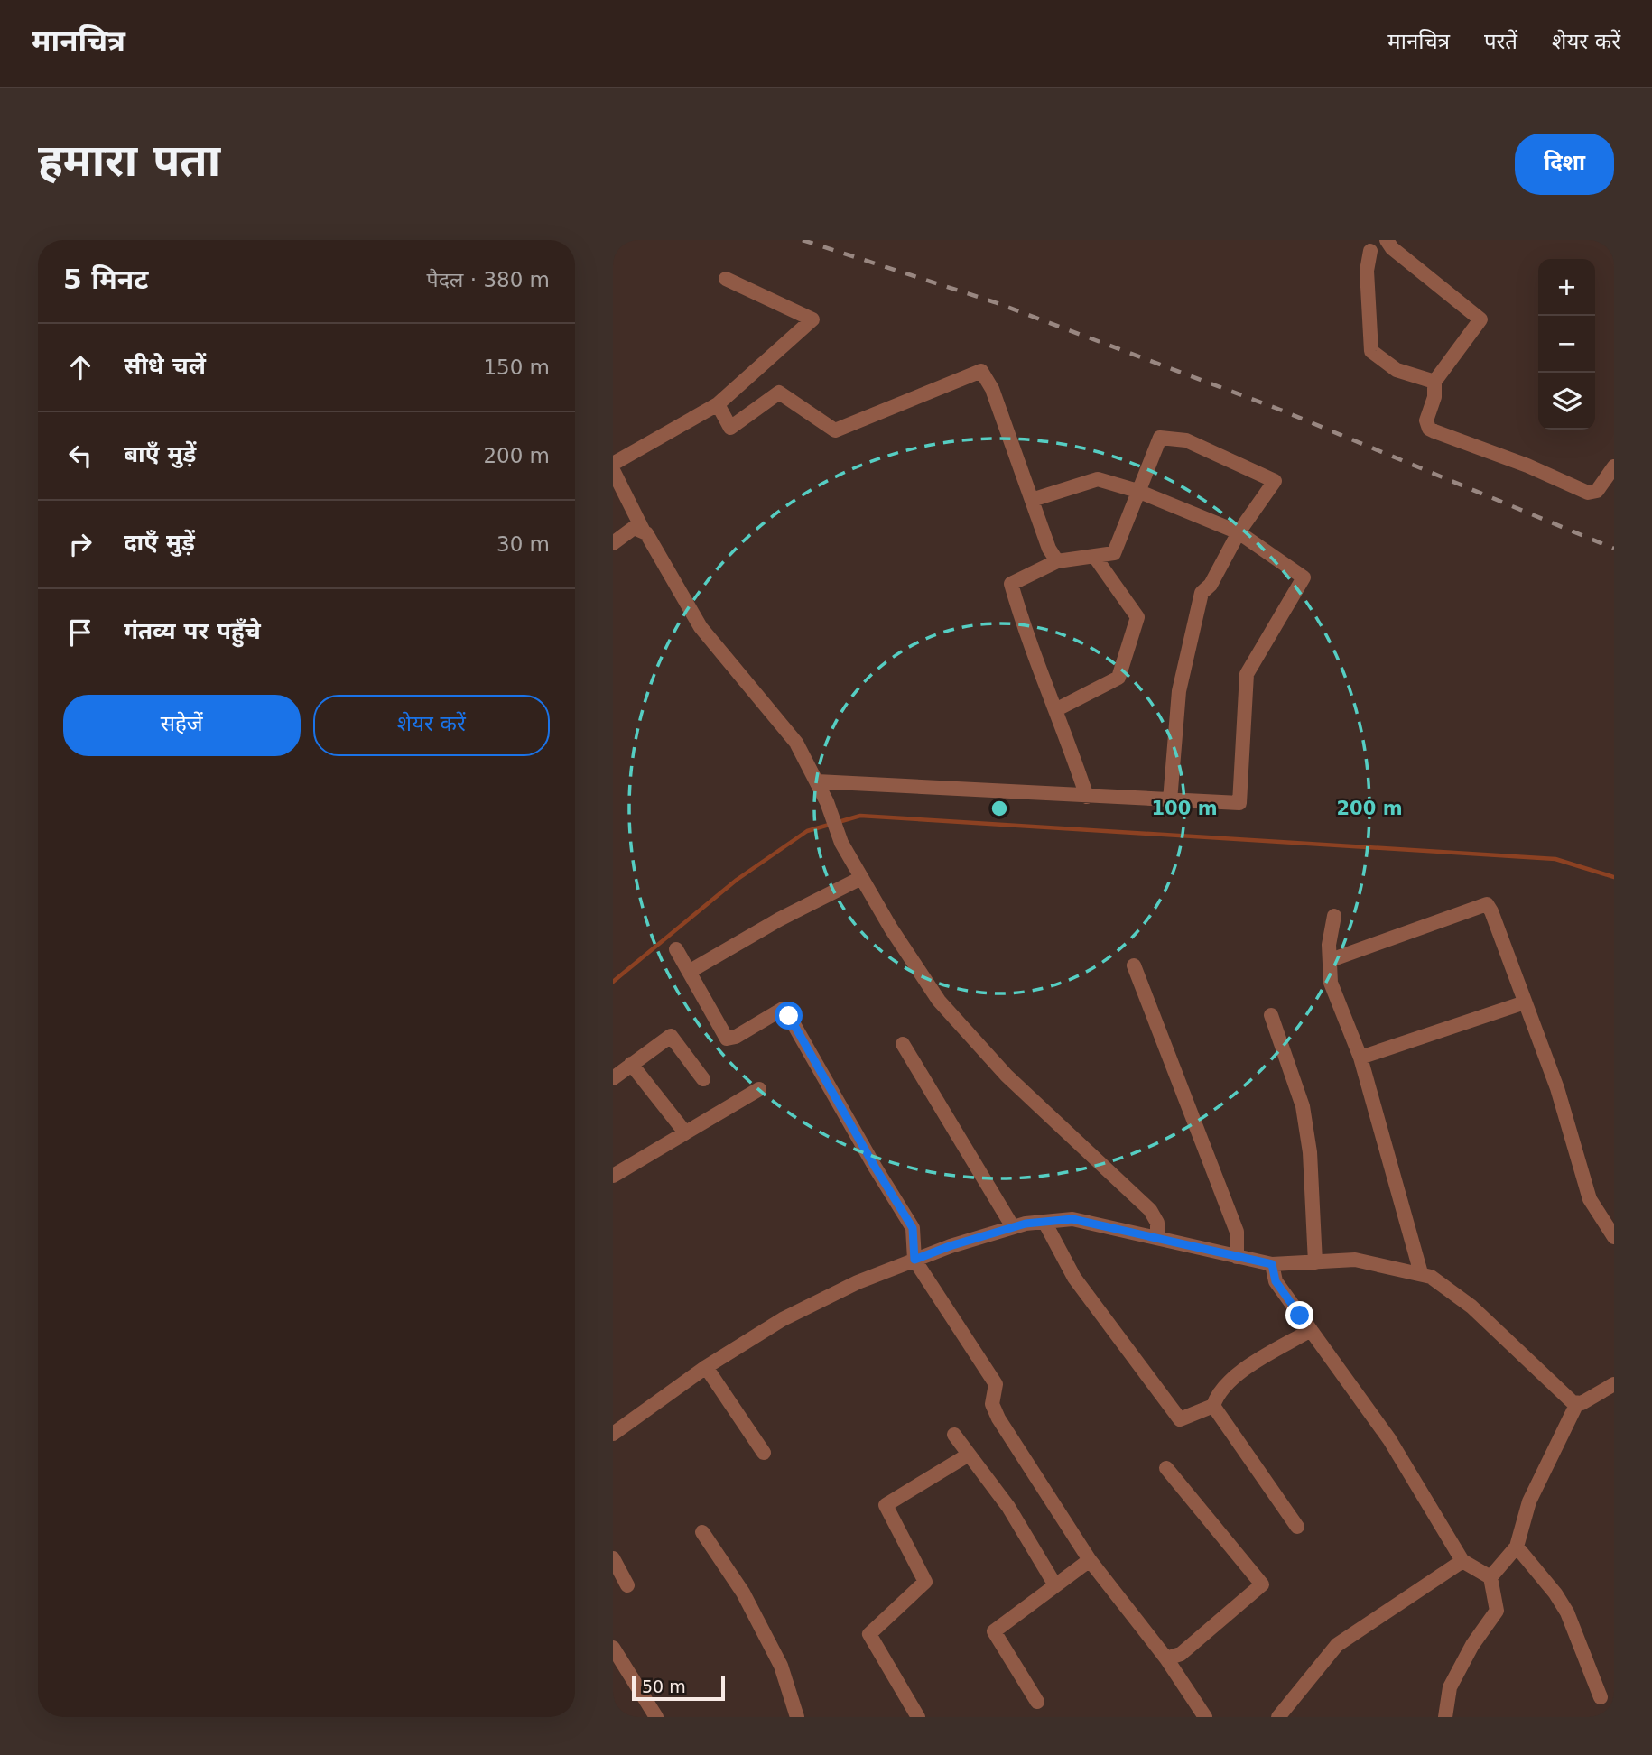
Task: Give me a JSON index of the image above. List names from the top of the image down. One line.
{"scale_bar":"50 m","page":{"header":"मानचित्र","nav":["मानचित्र","परतें","शेयर करें"],"buttons":["दिशा",["सहेजें","शेयर करें"]],"title":"हमारा पता","heading":["5 मिनट","पैदल · 380 m"],"map_buttons":["+","−"],"list":[["सीधे चलें","150 m"],["बाएँ मुड़ें","200 m"],["दाएँ मुड़ें","30 m"],"गंतव्य पर पहुँचे"],"scale":"50 m"},"rings":["100 m","200 m"]}
